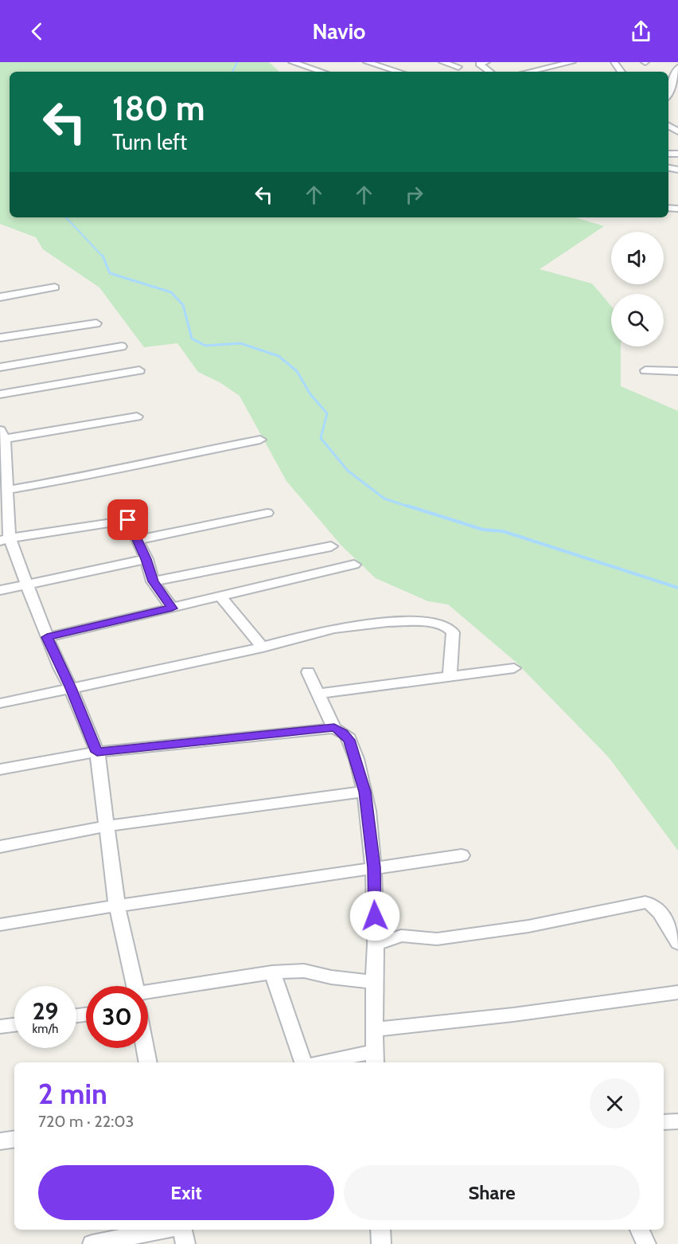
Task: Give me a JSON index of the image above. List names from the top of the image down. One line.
{"page":{"header":"Navio","turn":["180 m","Turn left"],"speed":"29 km/h","limit":"30","heading":["2 min","720 m · 22:03"],"buttons":["Exit","Share"]}}
